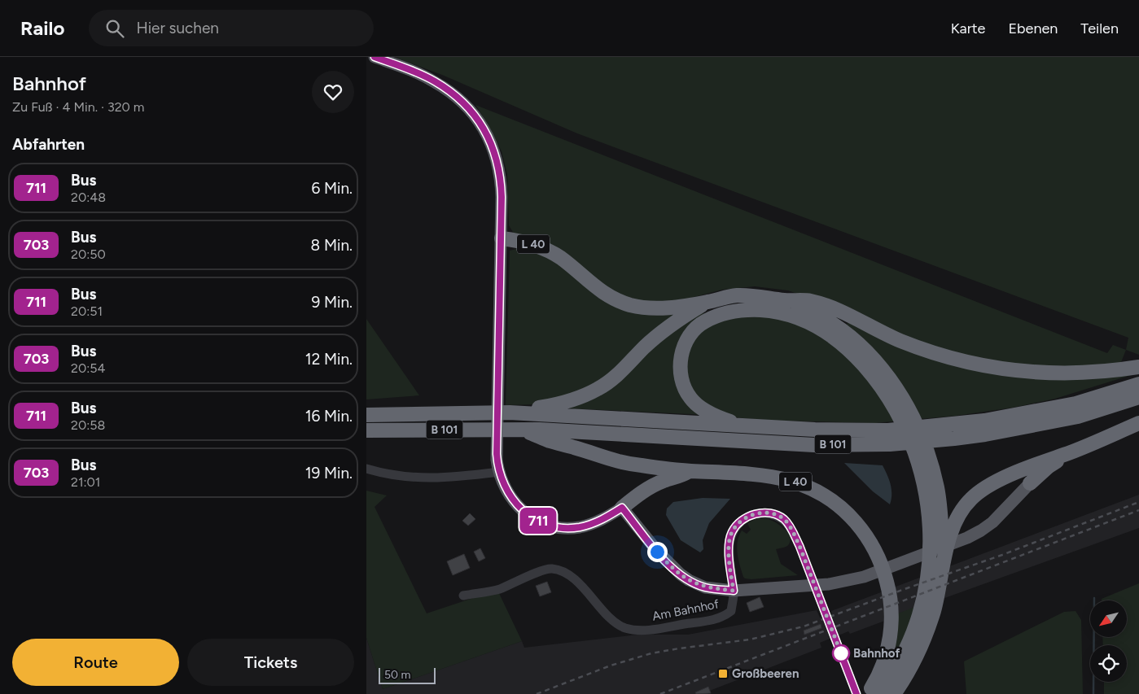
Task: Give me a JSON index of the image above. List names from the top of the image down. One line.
{"streets":{"highway":["L 40","B 101"],"street":["Am Bahnhof"]},"places":{"other":["Bahnhof"],"transit":["Großbeeren"]},"lines":["bus line 711"],"scale_bar":"50 m","north":"bottom left","page":{"header":"Railo","search":"Hier suchen","nav":["Karte","Ebenen","Teilen"],"heading":[["Bahnhof","Zu Fuß · 4 Min. · 320 m"],"Abfahrten"],"on_map":"711","list":[{"mark":"711","name":"Bus","note":"20:48","value":"6 Min."},{"mark":"703","name":"Bus","note":"20:50","value":"8 Min."},{"mark":"711","name":"Bus","note":"20:51","value":"9 Min."},{"mark":"703","name":"Bus","note":"20:54","value":"12 Min."},{"mark":"711","name":"Bus","note":"20:58","value":"16 Min."},{"mark":"703","name":"Bus","note":"21:01","value":"19 Min."}],"buttons":["Route","Tickets"],"scale":"50 m"}}
